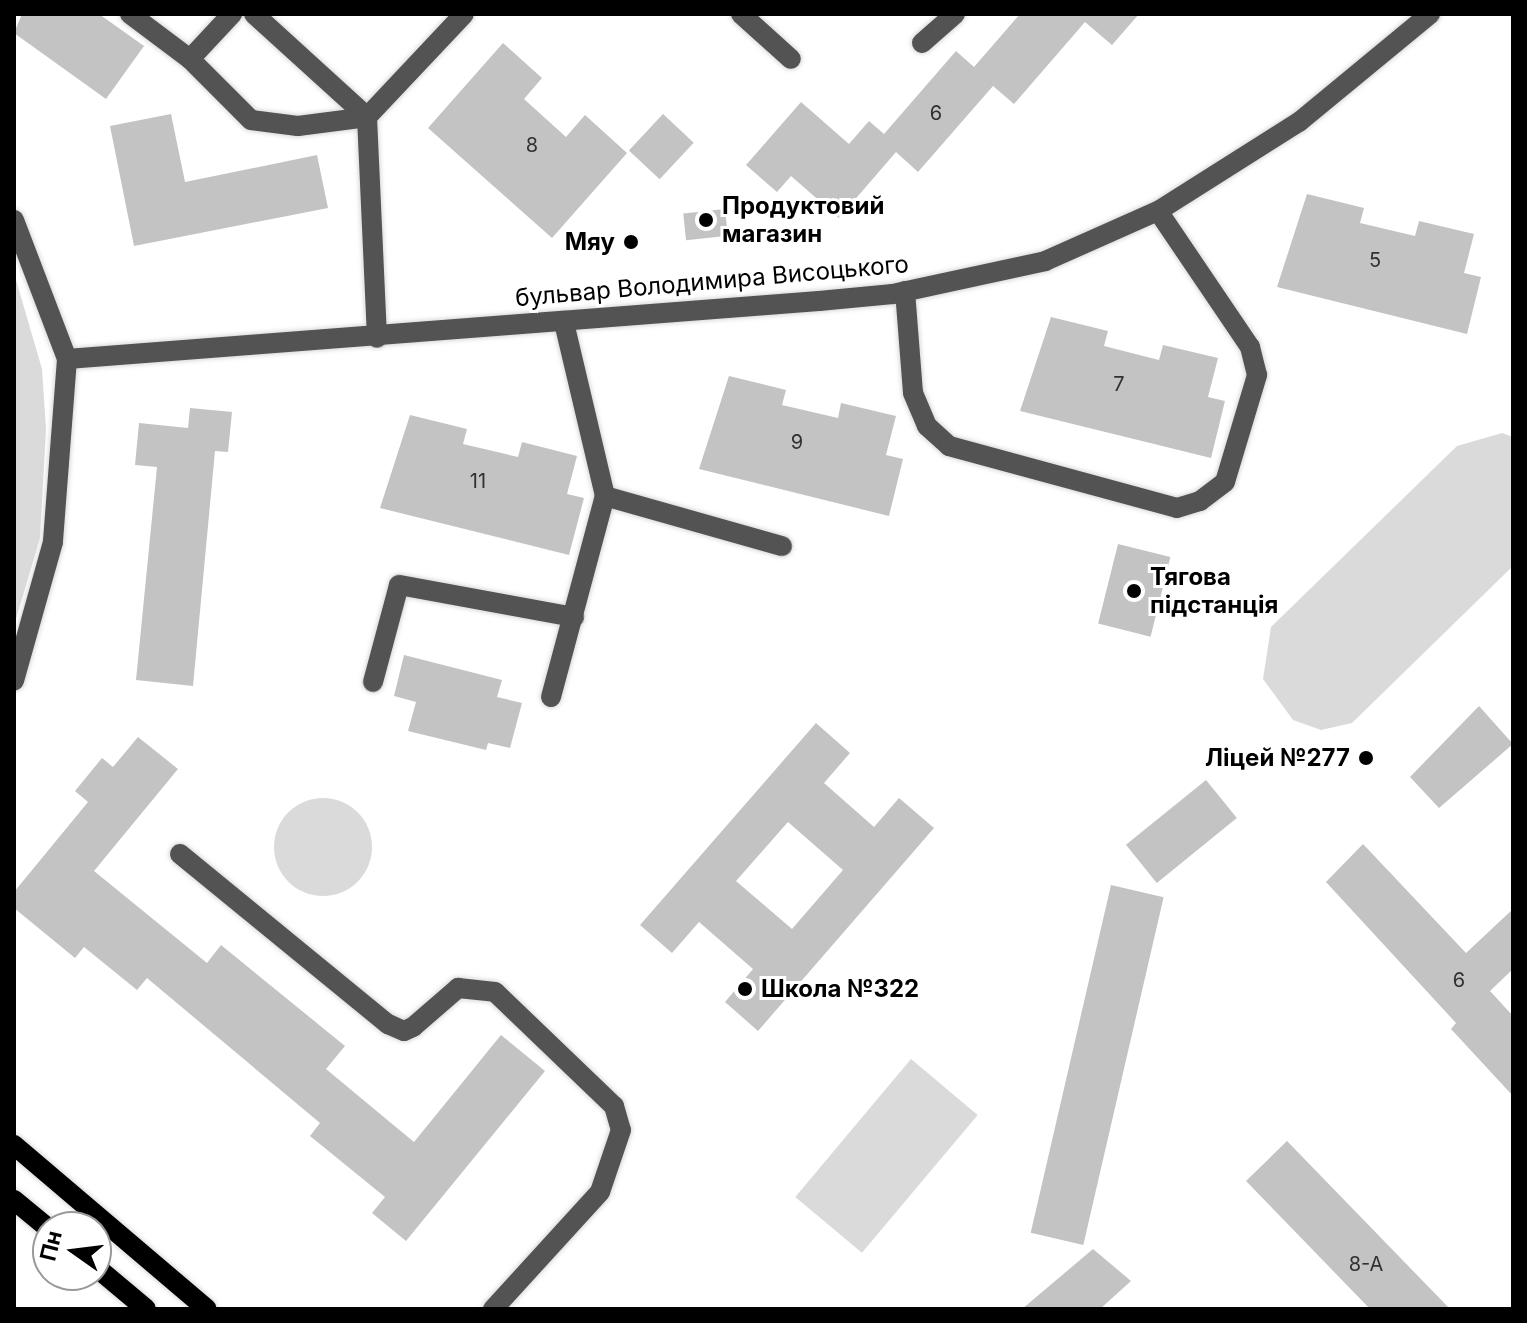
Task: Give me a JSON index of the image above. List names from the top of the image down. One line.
{"streets":{"street":["бульвар Володимира Висоцького"]},"places":["Продуктовий магазин","Мяу","Тягова пiдстанцiя","Ліцей №277","Школа №322"],"house_numbers":["6","8","5","7","9","11","6","8-А"],"north":"left"}
